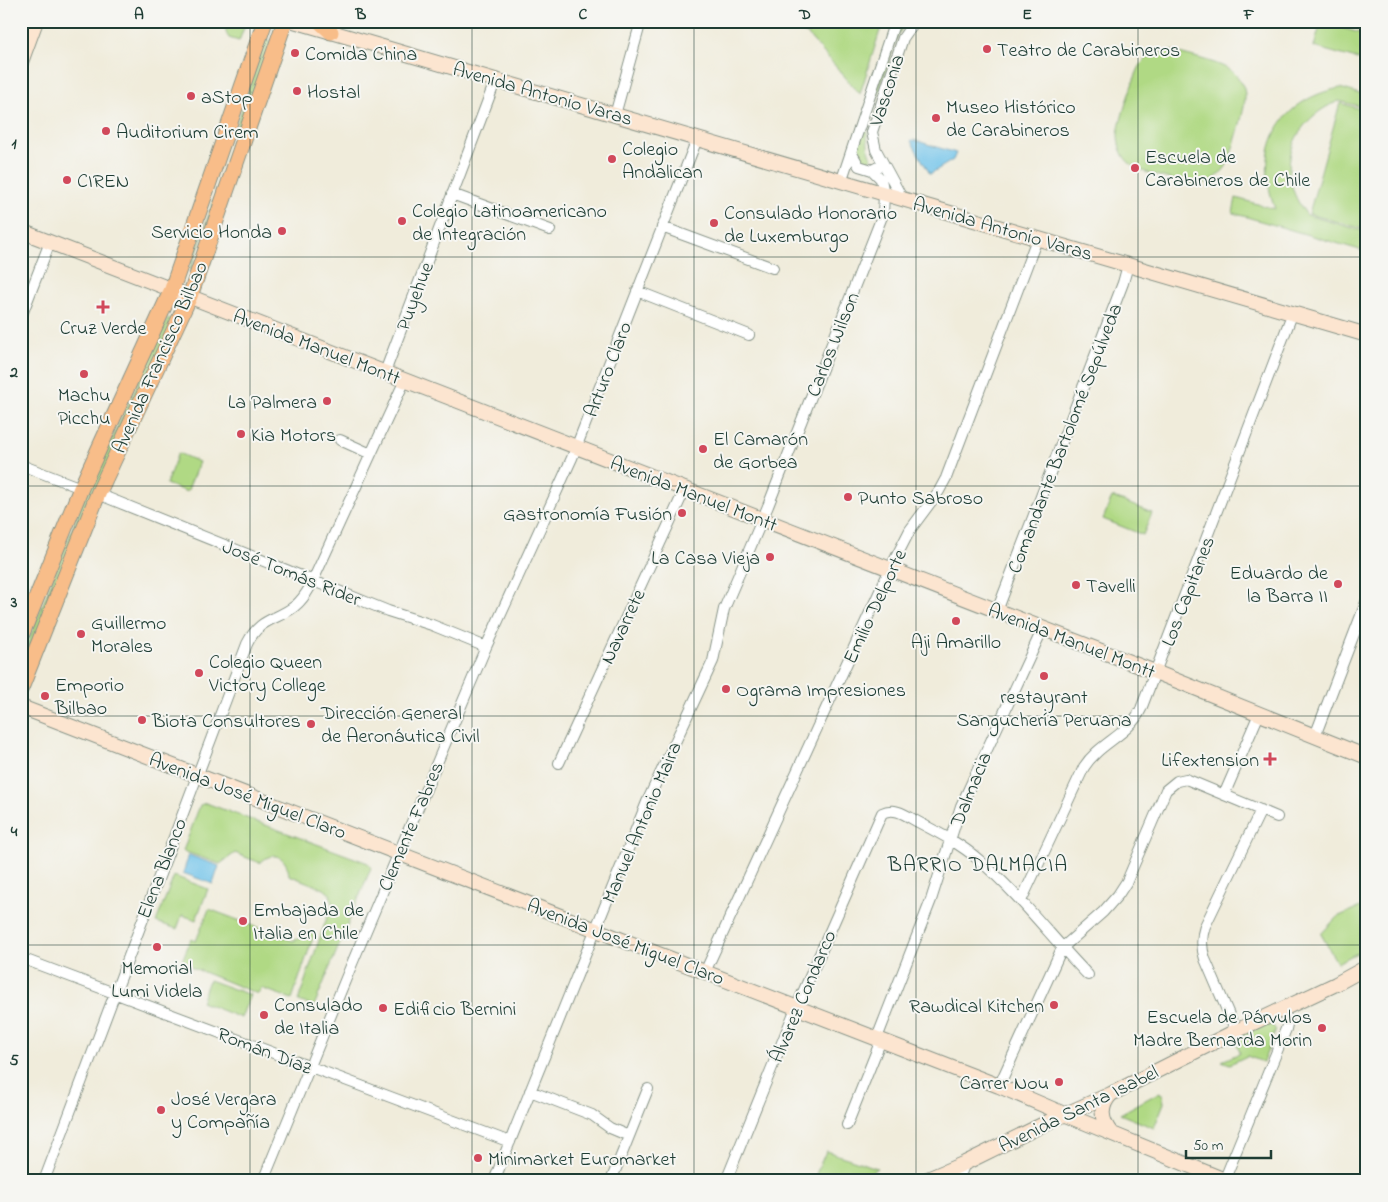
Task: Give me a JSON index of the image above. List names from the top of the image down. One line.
{"streets":{"main road":["Avenida Antonio Varas","Avenida Manuel Montt","Avenida Francisco Bilbao","Avenida José Miguel Claro","Avenida Santa Isabel"],"street":["Vasconia","Puyehue","Carlos Wilson","Arturo Claro","Comandante Bartolomé Sepúlveda","José Tomás Rider","Los Capitanes","Emilio Delporte","Navarrete","Dalmacia","Manuel Antonio Maira","Clemente Fabres","Elena Blanco","Álvarez Condarco","Román Díaz"]},"crossings":[["Vasconia","Avenida Antonio Varas"],["Avenida Antonio Varas","Puyehue"],["Avenida Antonio Varas","Carlos Wilson"],["Avenida Antonio Varas","Arturo Claro"],["Avenida Antonio Varas","Comandante Bartolomé Sepúlveda"],["Avenida Antonio Varas","Los Capitanes"],["Avenida Antonio Varas","Emilio Delporte"],["Puyehue","Avenida Manuel Montt"],["Carlos Wilson","Avenida Manuel Montt"],["Carlos Wilson","Manuel Antonio Maira"],["Avenida Manuel Montt","Avenida Francisco Bilbao"],["Avenida Manuel Montt","Arturo Claro"],["Avenida Manuel Montt","Comandante Bartolomé Sepúlveda"],["Avenida Manuel Montt","Los Capitanes"],["Avenida Manuel Montt","Emilio Delporte"],["Avenida Manuel Montt","Navarrete"],["Avenida Manuel Montt","Dalmacia"],["Avenida Manuel Montt","Manuel Antonio Maira"],["Avenida Manuel Montt","Clemente Fabres"],["Avenida Francisco Bilbao","José Tomás Rider"],["Arturo Claro","Clemente Fabres"],["José Tomás Rider","Clemente Fabres"],["José Tomás Rider","Elena Blanco"],["Emilio Delporte","Avenida José Miguel Claro"],["Dalmacia","Avenida José Miguel Claro"],["Dalmacia","Álvarez Condarco"],["Avenida José Miguel Claro","Manuel Antonio Maira"],["Avenida José Miguel Claro","Clemente Fabres"],["Avenida José Miguel Claro","Elena Blanco"],["Avenida José Miguel Claro","Álvarez Condarco"],["Avenida José Miguel Claro","Avenida Santa Isabel"],["Manuel Antonio Maira","Román Díaz"],["Clemente Fabres","Román Díaz"],["Elena Blanco","Román Díaz"]],"districts":["BARRIO DALMACIA"],"places":{"other":["Teatro de Carabineros","Comida China","Hostal","aStop","Museo Histórico de Carabineros","Auditorium Cirem","Colegio Andalican","Escuela de Carabineros de Chile","CIREN","Colegio Latinoamericano de Integración","Consulado Honorario de Luxemburgo","Servicio Honda","Machu Picchu","La Palmera","Kia Motors","El Camarón de Gorbea","Punto Sabroso","Gastronomía Fusión","La Casa Vieja","Eduardo de la Barra II","Tavelli","Aji Amarillo","Guillermo Morales","Colegio Queen Victory College","restayrant Sanguchería Peruana","Ograma Impresiones","Emporio Bilbao","Biota Consultores","Dirección General de Aeronáutica Civil","Embajada de Italia en Chile","Memorial Lumi Videla","Rawdical Kitchen","Edificio Bernini","Consulado de Italia","Escuela de Párvulos Madre Bernarda Morin","Carrer Nou","José Vergara y Compañía","Minimarket Euromarket"],"health":["Cruz Verde","Lifextension"]},"scale_bar":"50 m","grid":{"columns":["A","B","C","D","E","F"],"rows":["1","2","3","4","5"]}}
